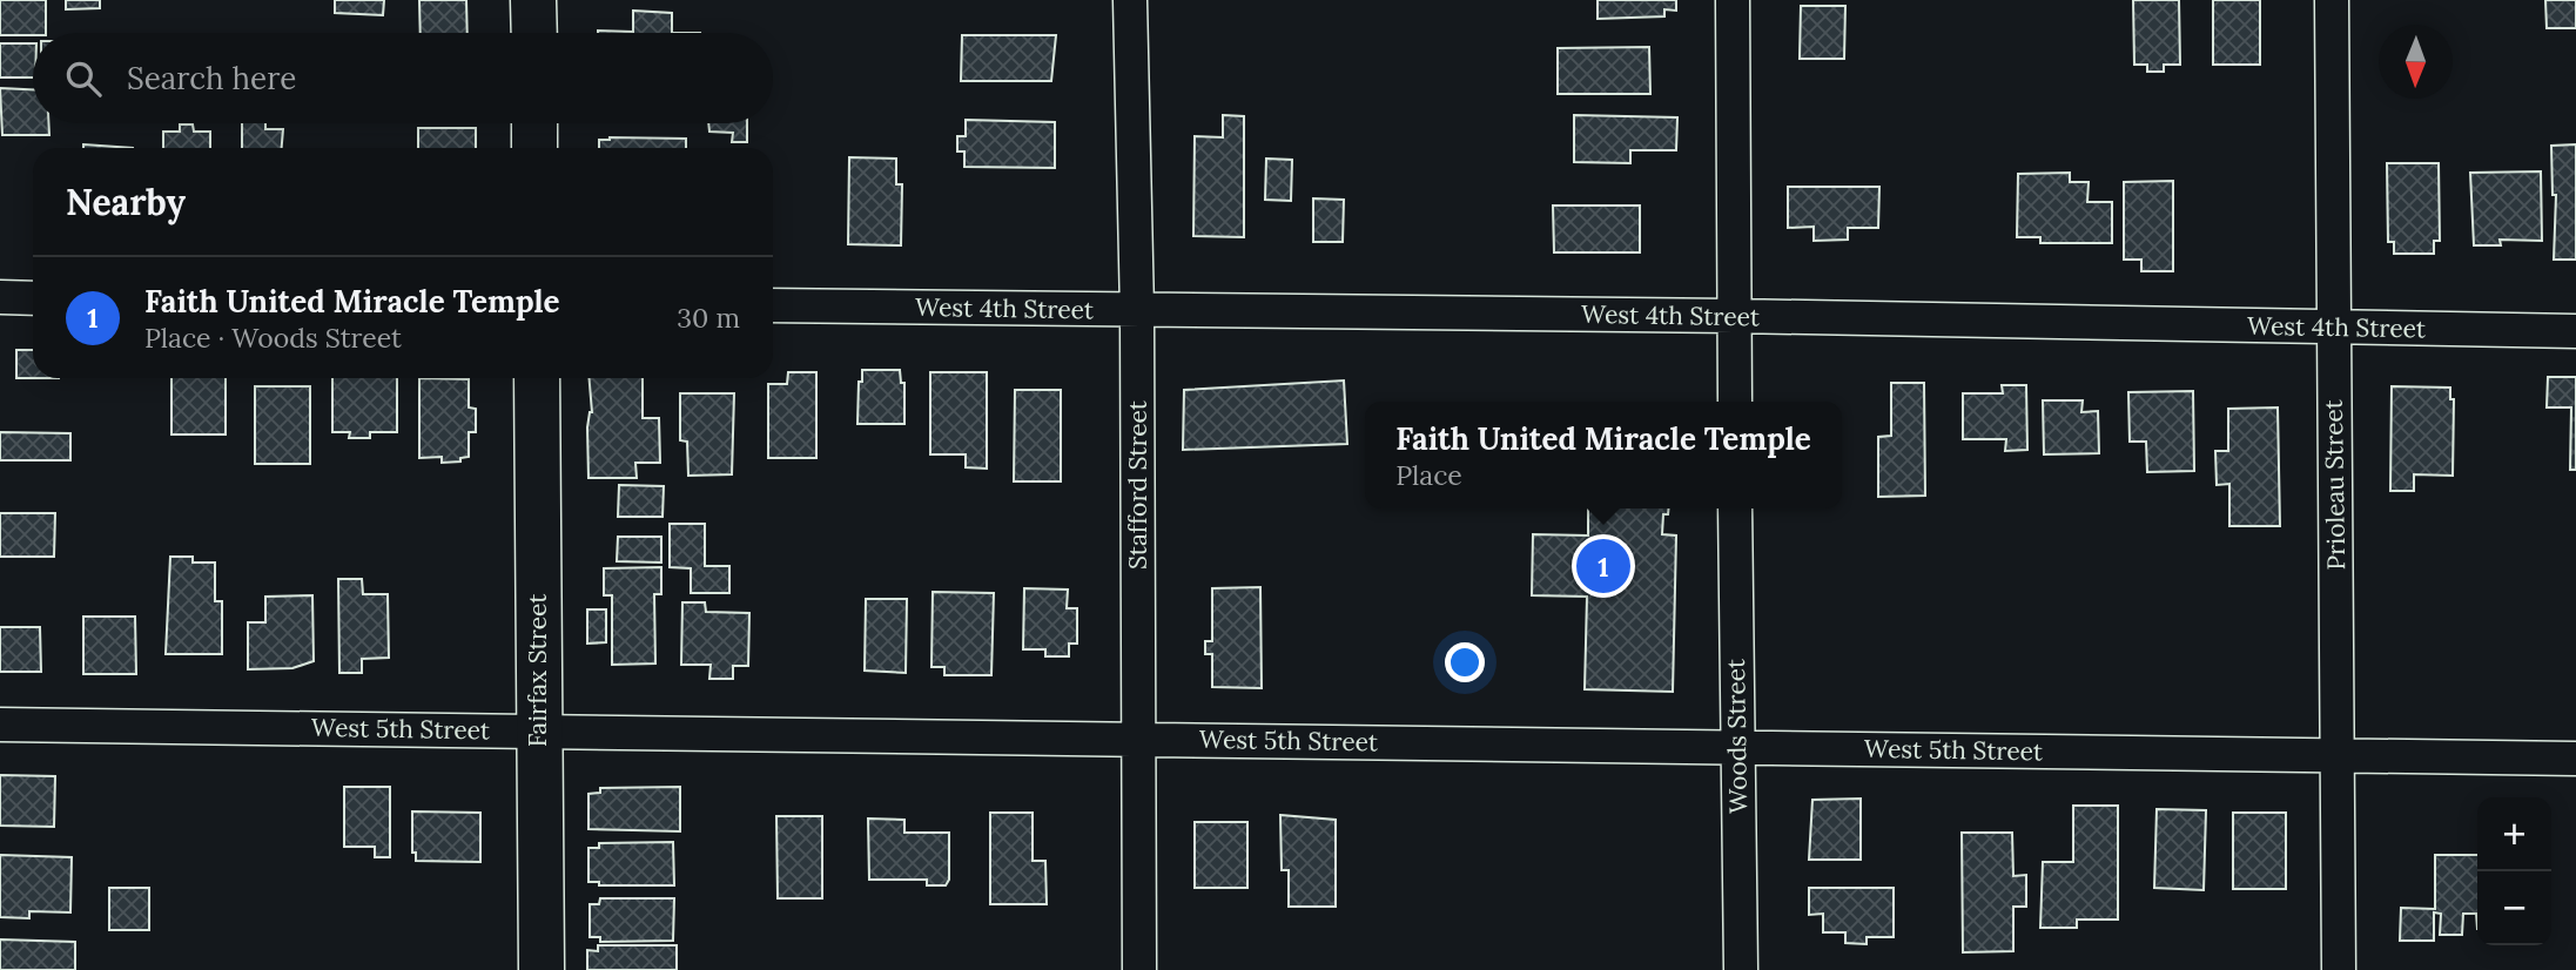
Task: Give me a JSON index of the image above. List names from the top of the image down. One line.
{"streets":{"street":["West 4th Street","Stafford Street","Prioleau Street","Fairfax Street","West 5th Street","Woods Street"]},"crossings":[["West 4th Street","Stafford Street"],["West 4th Street","Prioleau Street"],["Stafford Street","West 5th Street"],["Prioleau Street","West 5th Street"],["Fairfax Street","West 5th Street"],["West 5th Street","Woods Street"]],"north":"bottom","page":{"search":"Search here","heading":"Nearby","list":[{"mark":"1","name":"Faith United Miracle Temple","note":"Place · Woods Street","value":"30 m"}],"popup":["Faith United Miracle Temple","Place"],"pins":"1","map_buttons":["+","−"]}}
